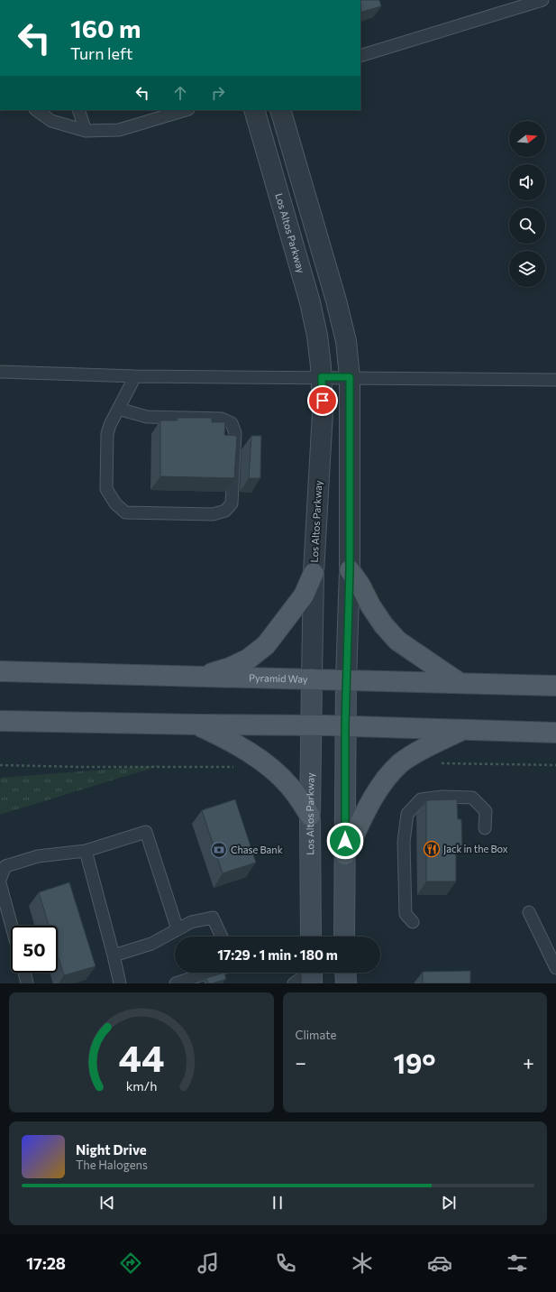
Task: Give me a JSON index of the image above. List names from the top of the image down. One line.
{"streets":{"main road":["Los Altos Parkway","Pyramid Way"]},"crossings":[["Los Altos Parkway","Pyramid Way"]],"places":{"restaurant":["Jack in the Box"],"bank":["Chase Bank"]},"north":"right","page":{"turn":["160 m","Turn left"],"limit":"50","trip":"17:29 · 1 min · 180 m","tile":"Climate","heat":["−","19°","+"],"song":["Night Drive","The Halogens"],"tabs":"17:28","gauge":["44","km/h"]}}
